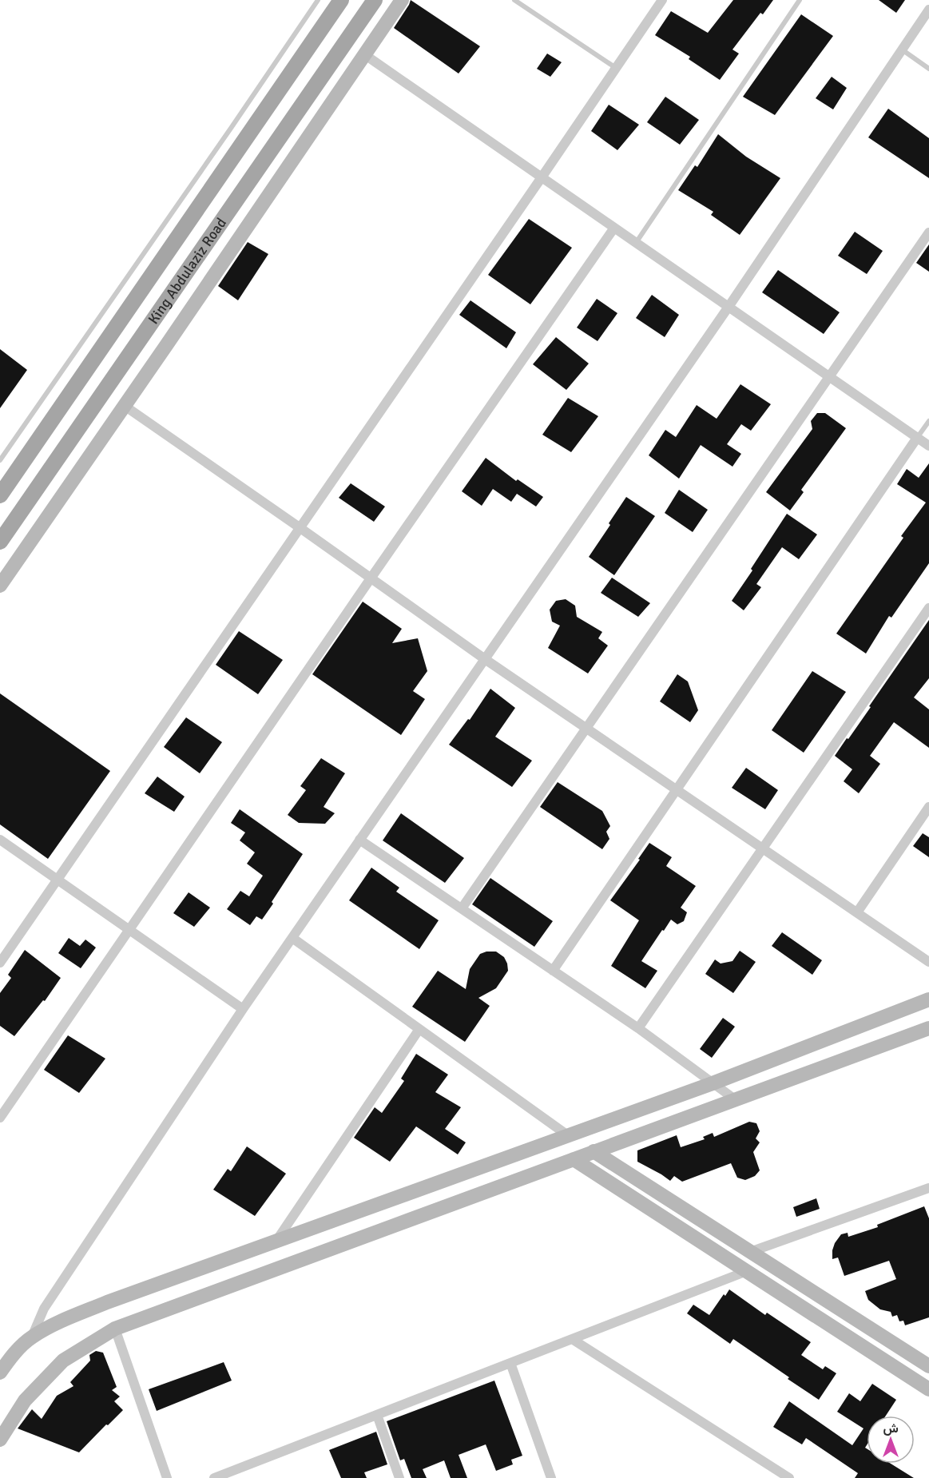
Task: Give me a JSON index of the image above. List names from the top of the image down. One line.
{"streets":{"main road":["King Abdulaziz Road"]},"north":"top"}
